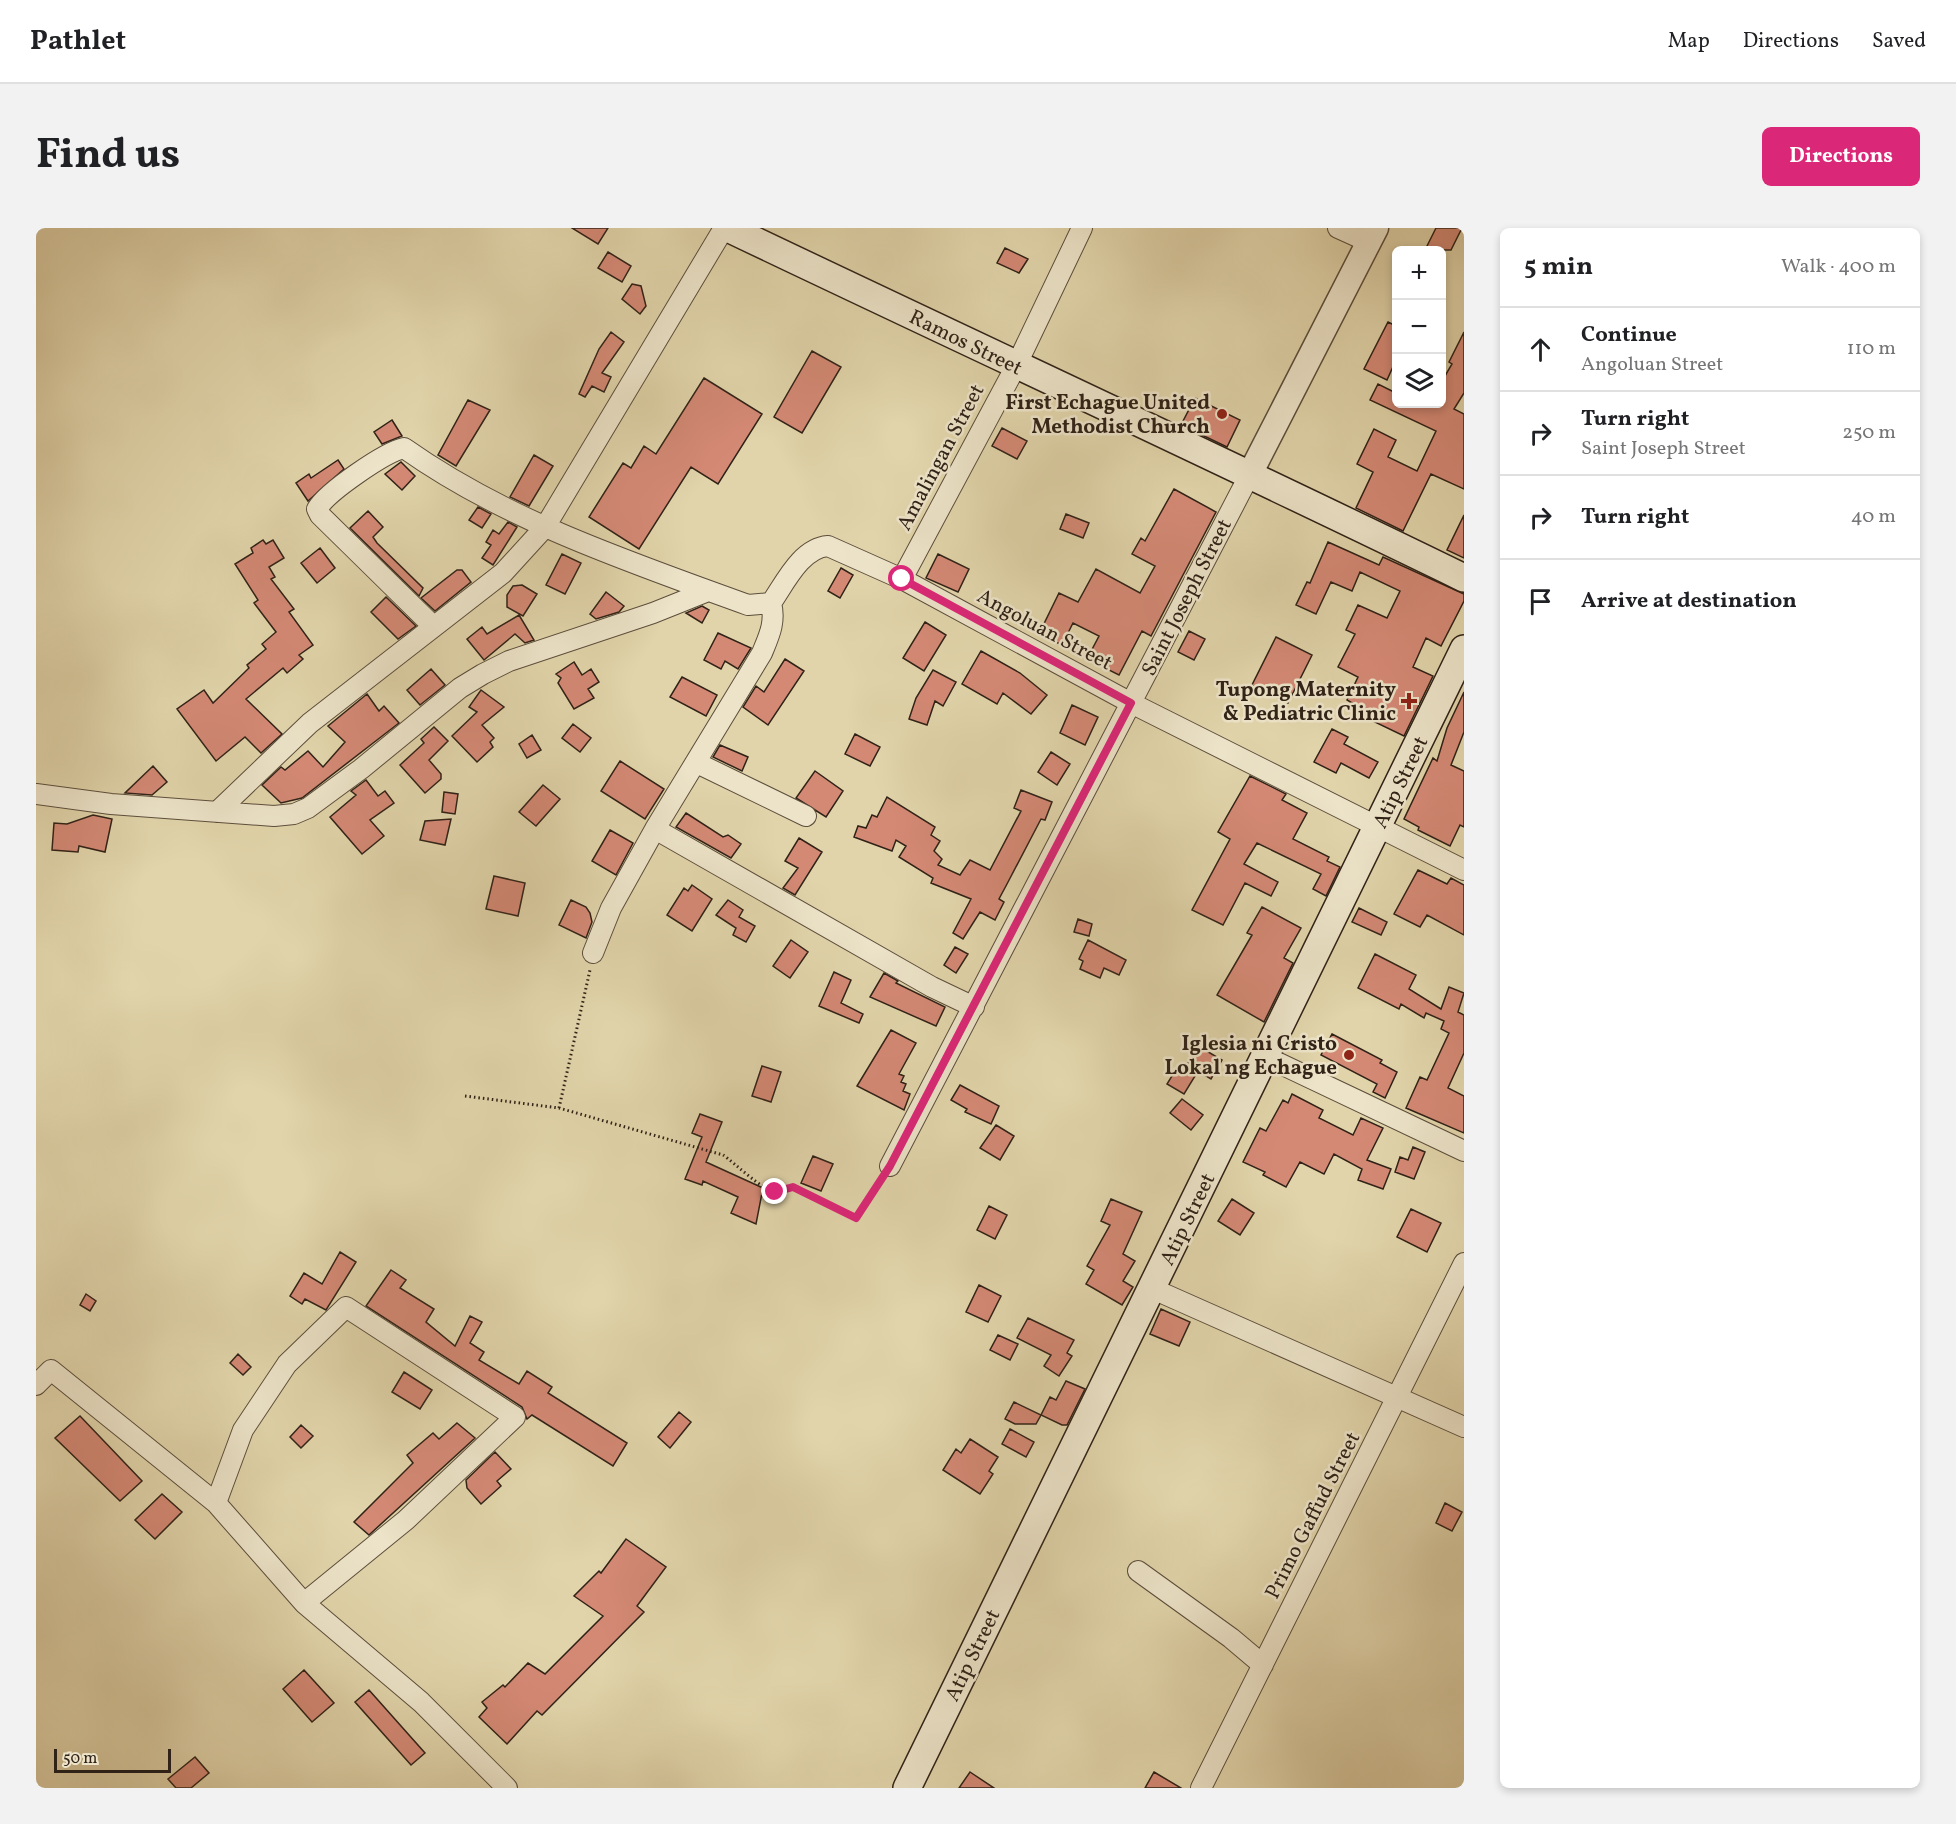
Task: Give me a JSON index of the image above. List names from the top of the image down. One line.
{"streets":{"main road":["Ramos Street","Atip Street"],"street":["Amalingan Street","Saint Joseph Street","Angoluan Street","Primo Gaffud Street"]},"crossings":[["Ramos Street","Amalingan Street"],["Ramos Street","Saint Joseph Street"],["Amalingan Street","Angoluan Street"],["Saint Joseph Street","Angoluan Street"],["Angoluan Street","Atip Street"]],"places":{"other":["First Echague United Methodist Church","Iglesia ni Cristo Lokal ng Echague"],"health":["Tupong Maternity & Pediatric Clinic"]},"scale_bar":"50 m","page":{"header":"Pathlet","nav":["Map","Directions","Saved"],"title":"Find us","buttons":"Directions","heading":["5 min","Walk · 400 m"],"map_buttons":["+","−"],"list":[["Continue","Angoluan Street","110 m"],["Turn right","Saint Joseph Street","250 m"],["Turn right","40 m"],"Arrive at destination"],"scale":"50 m"}}
